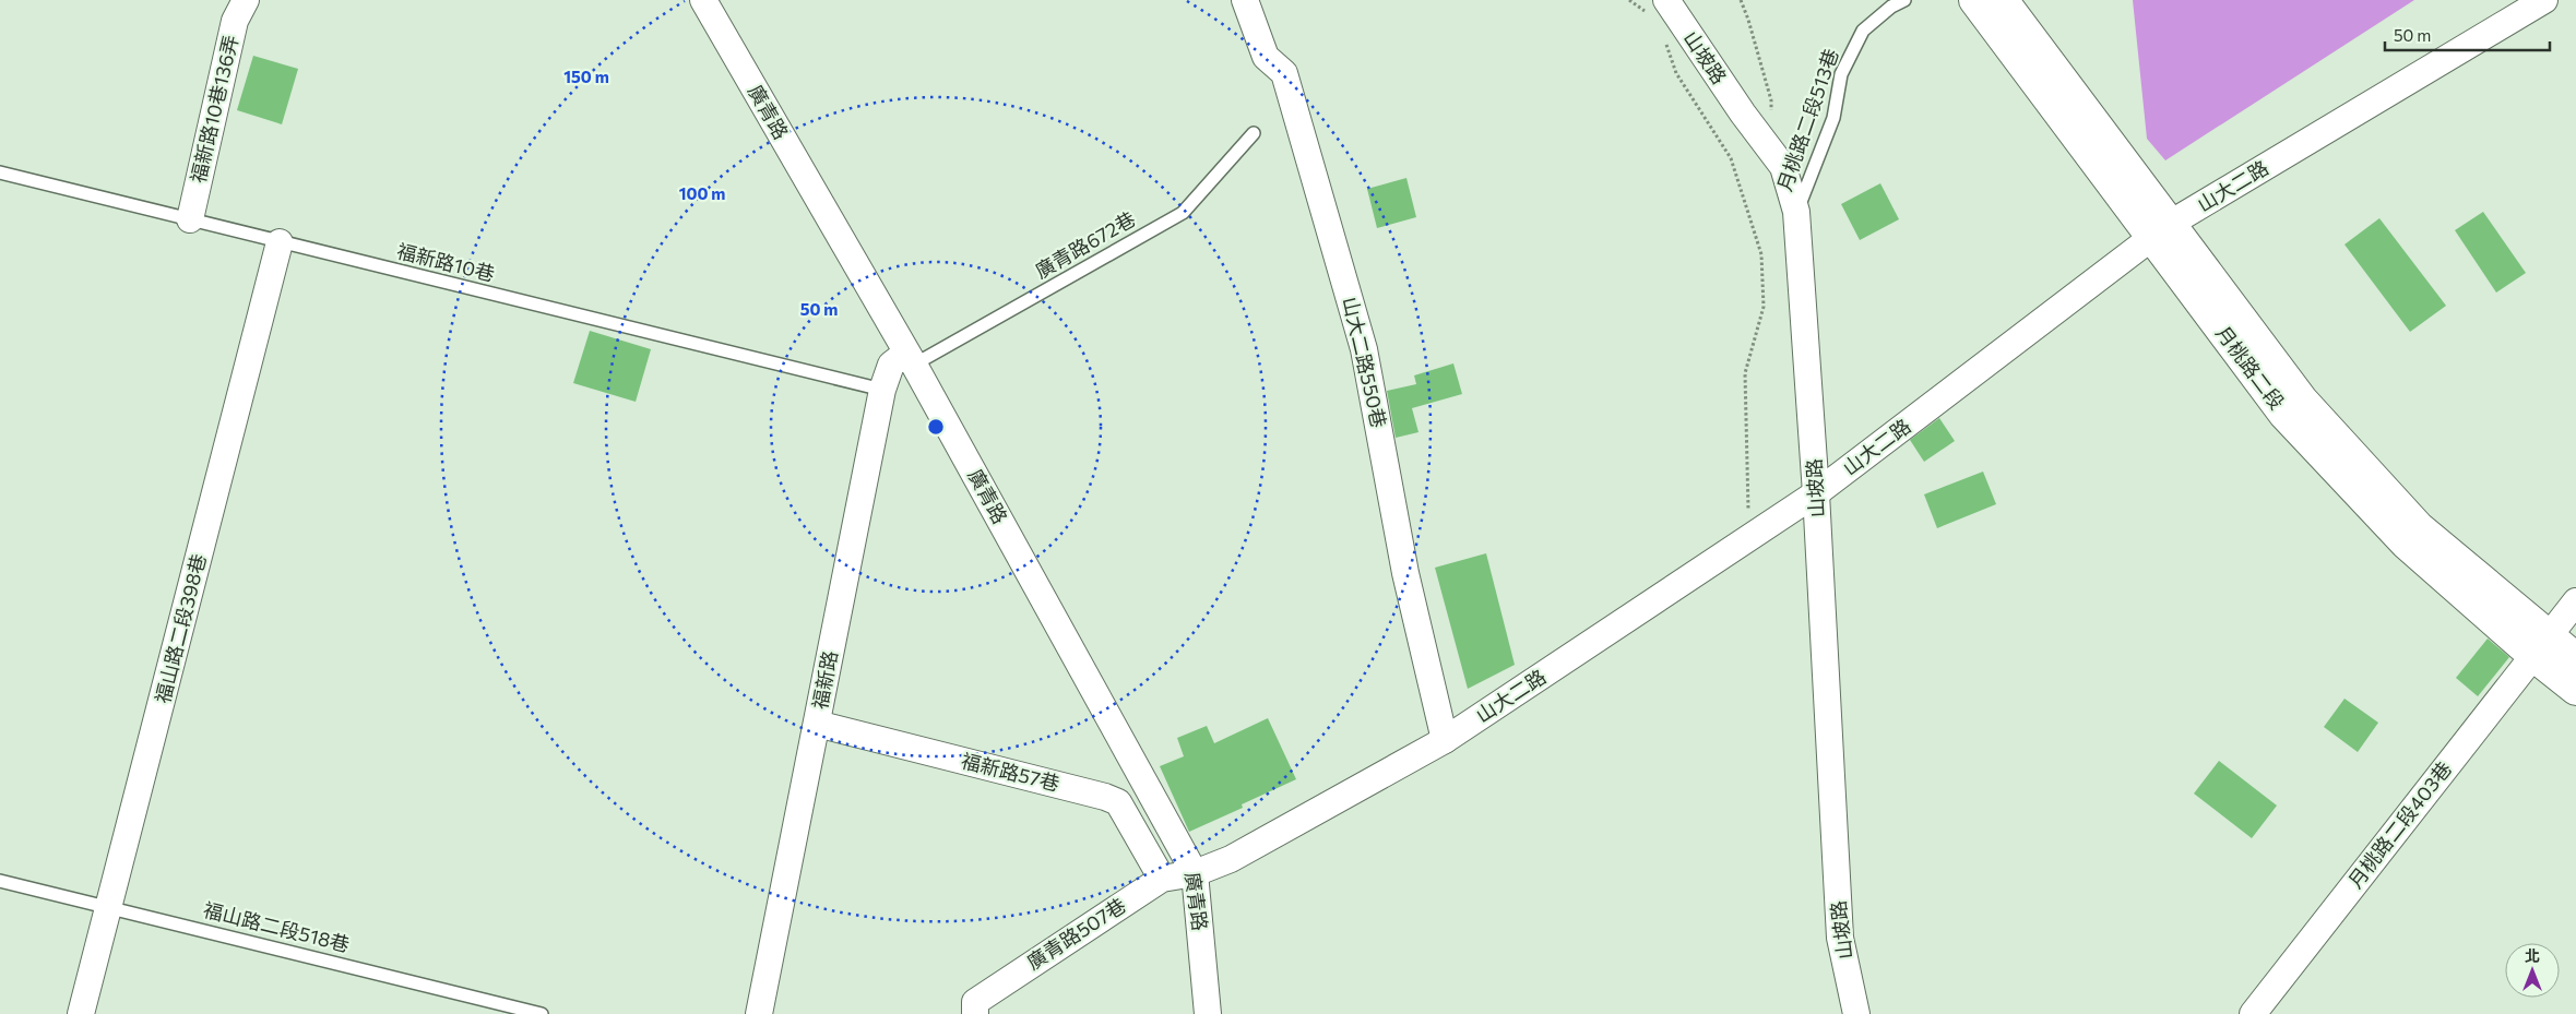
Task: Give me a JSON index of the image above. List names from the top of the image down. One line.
{"streets":{"street":["山坡路","福新路10巷136弄","廣青路","山大二路","山大二路550巷","月桃路二段","福山路二段398巷","福新路","福新路57巷","月桃路二段403巷","廣青路507巷"],"lane":["月桃路二段513巷","廣青路672巷","福新路10巷","福山路二段518巷"]},"crossings":[["山坡路","月桃路二段513巷"],["山坡路","山大二路"],["福新路10巷136弄","福新路10巷"],["廣青路","山大二路"],["廣青路","廣青路672巷"],["廣青路","福新路"],["廣青路","廣青路507巷"],["山大二路","山大二路550巷"],["山大二路","月桃路二段"],["山大二路","廣青路507巷"],["廣青路672巷","福新路"],["福新路10巷","福山路二段398巷"],["福新路10巷","福新路"],["月桃路二段","月桃路二段403巷"],["福山路二段398巷","福山路二段518巷"],["福新路","福新路57巷"],["福新路57巷","廣青路507巷"]],"scale_bar":"50 m","north":"top","rings":["150 m","100 m","50 m"]}
